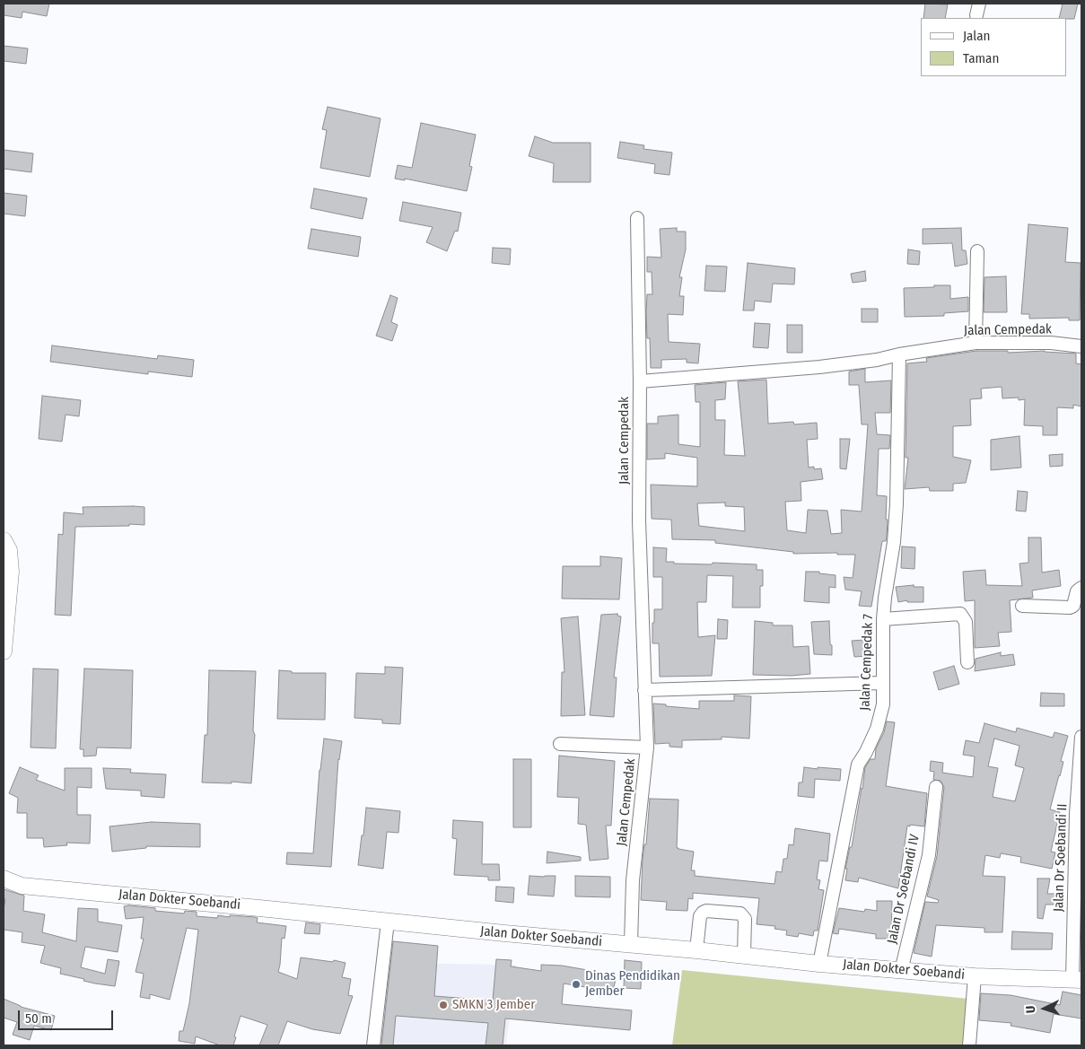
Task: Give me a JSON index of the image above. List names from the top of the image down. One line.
{"streets":{"main road":["Jalan Dokter Soebandi"],"street":["Jalan Cempedak","Jalan Cempedak 7","Jalan Dr Soebandi II","Jalan Dr Soebandi IV"]},"crossings":[["Jalan Cempedak","Jalan Cempedak 7"],["Jalan Cempedak","Jalan Dokter Soebandi"],["Jalan Cempedak 7","Jalan Dokter Soebandi"],["Jalan Dr Soebandi II","Jalan Dokter Soebandi"],["Jalan Dr Soebandi IV","Jalan Dokter Soebandi"]],"places":["Dinas Pendidikan Jember","SMKN 3 Jember"],"legend":["Jalan","Taman"],"scale_bar":"50 m","north":"left"}
